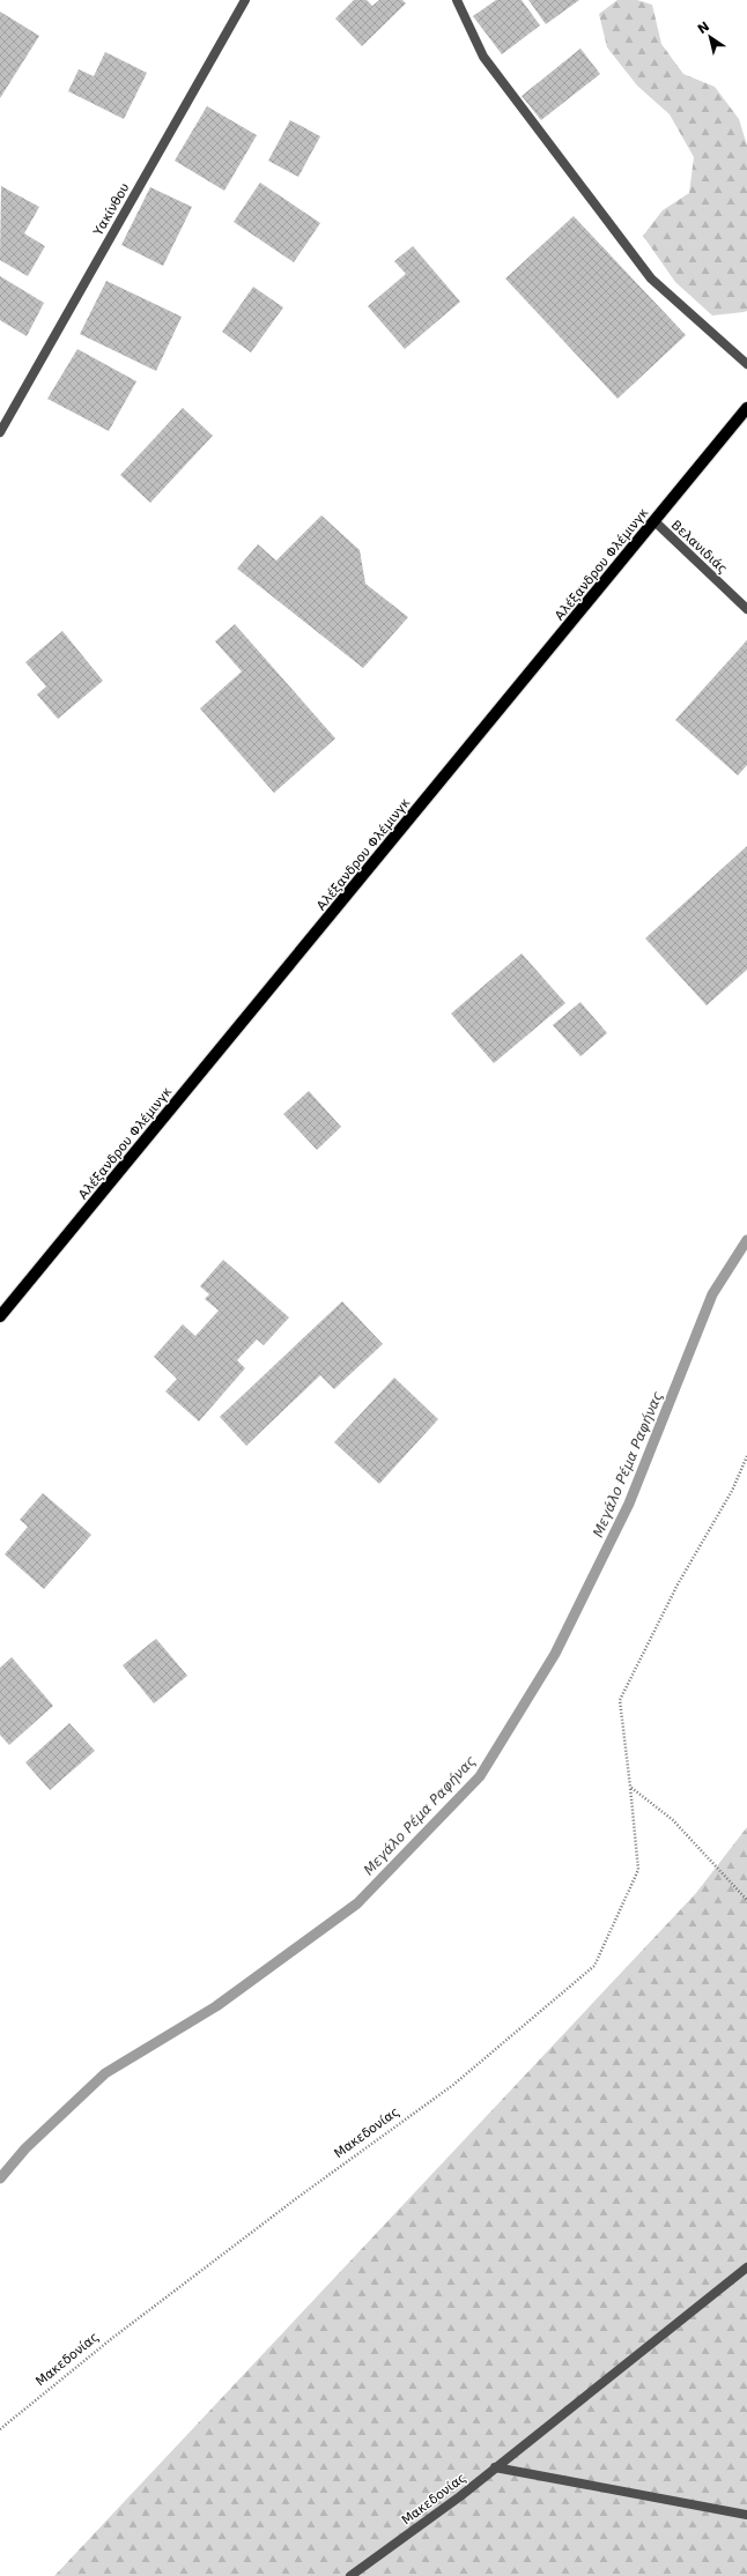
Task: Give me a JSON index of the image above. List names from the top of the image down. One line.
{"streets":{"main road":["Αλέξανδρου Φλέμινγκ"],"street":["Υακίνθου","Βελανιδιάς","Μακεδονίας"]},"crossings":[["Βελανιδιάς","Αλέξανδρου Φλέμινγκ"]],"water":["Μεγάλο Ρέμα Ραφήνας"],"north":"top left"}
